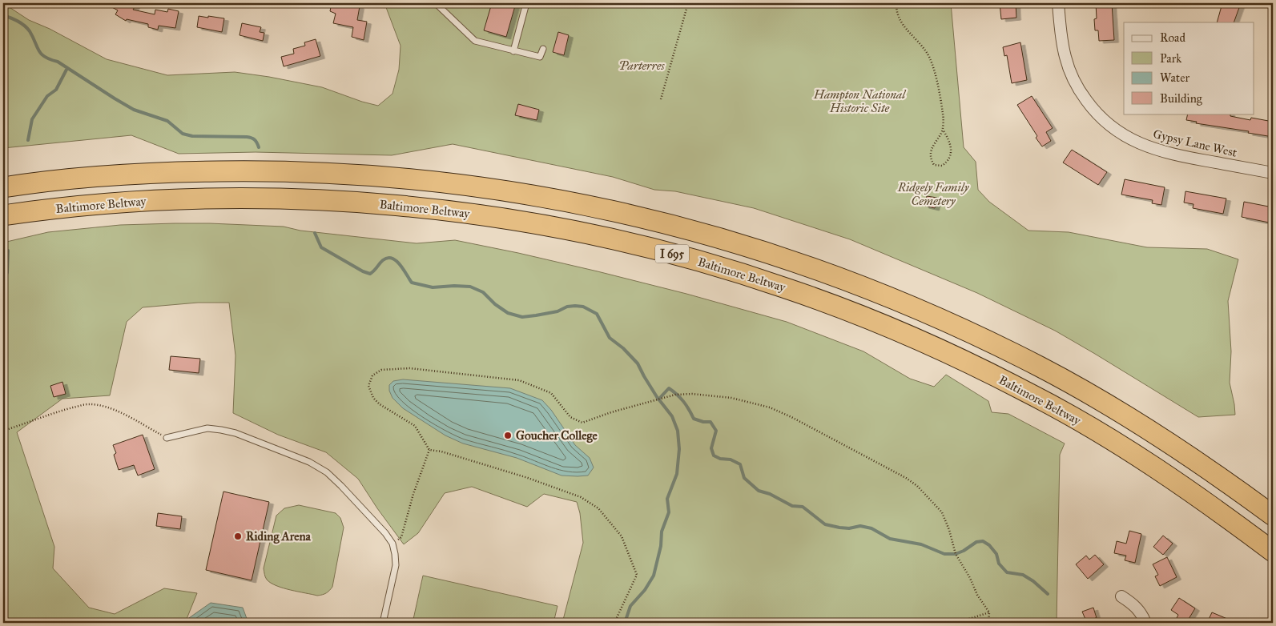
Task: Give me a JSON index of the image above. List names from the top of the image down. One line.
{"streets":{"highway":["Baltimore Beltway","I 695"],"street":["Gypsy Lane West"]},"parks":["Parterres","Hampton National Historic Site","Ridgely Family Cemetery"],"places":["Goucher College","Riding Arena"],"legend":["Road","Park","Water","Building"]}
